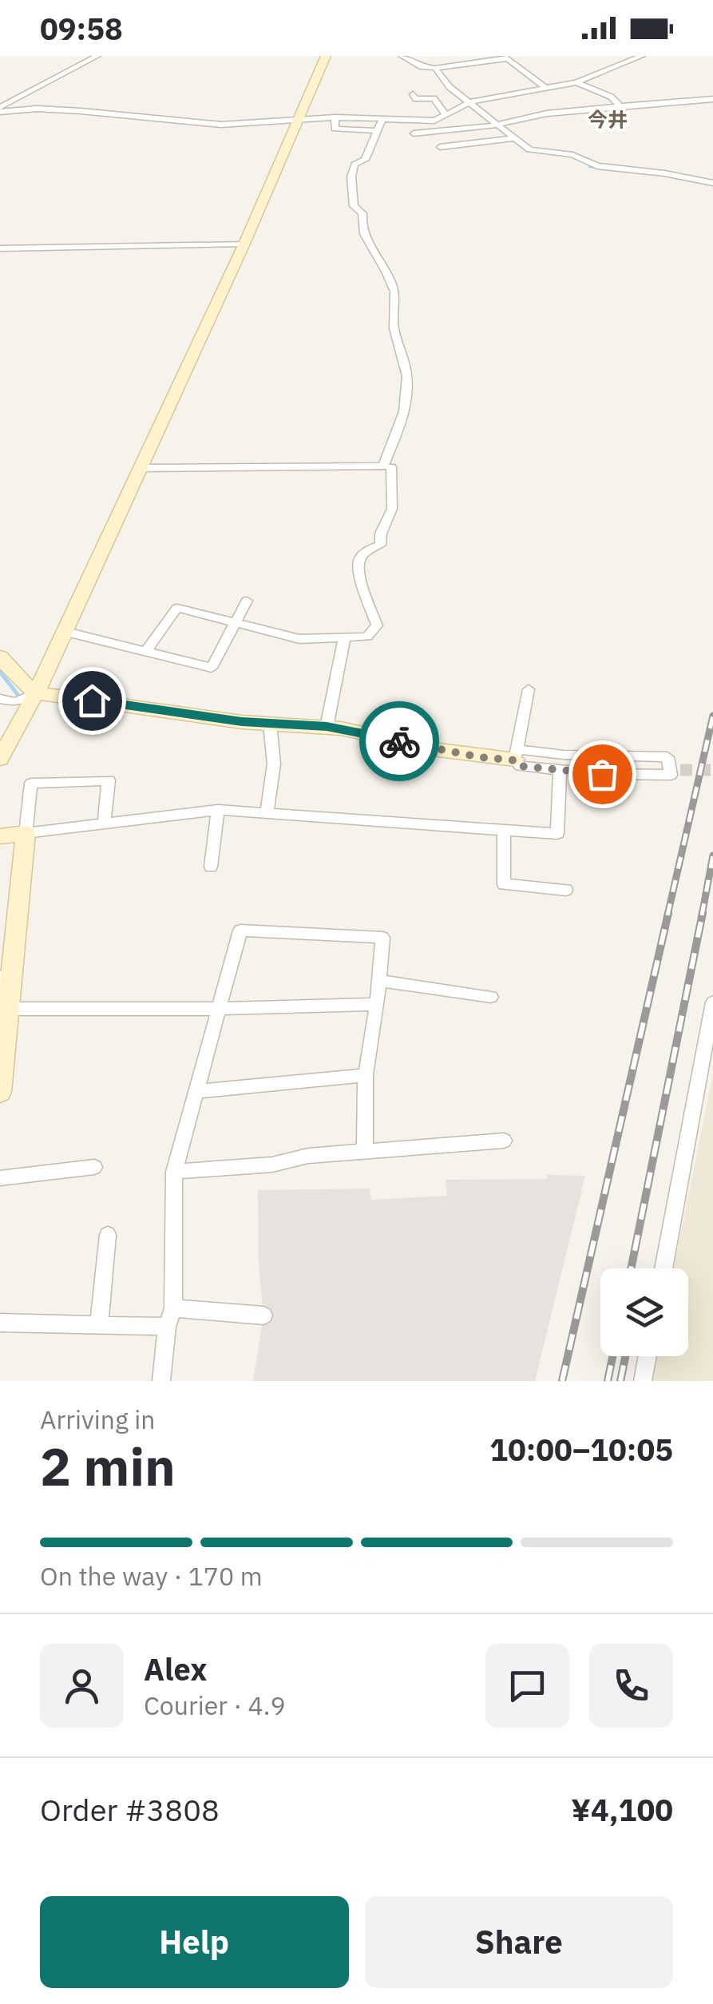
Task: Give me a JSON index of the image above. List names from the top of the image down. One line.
{"districts":["今井"],"page":{"status":"09:58","heading":["2 min","Arriving in","10:00–10:05"],"panel":["Alex","Courier · 4.9","Order #3808","¥4,100"],"bar":"On the way · 170 m","buttons":["Help","Share"]}}
